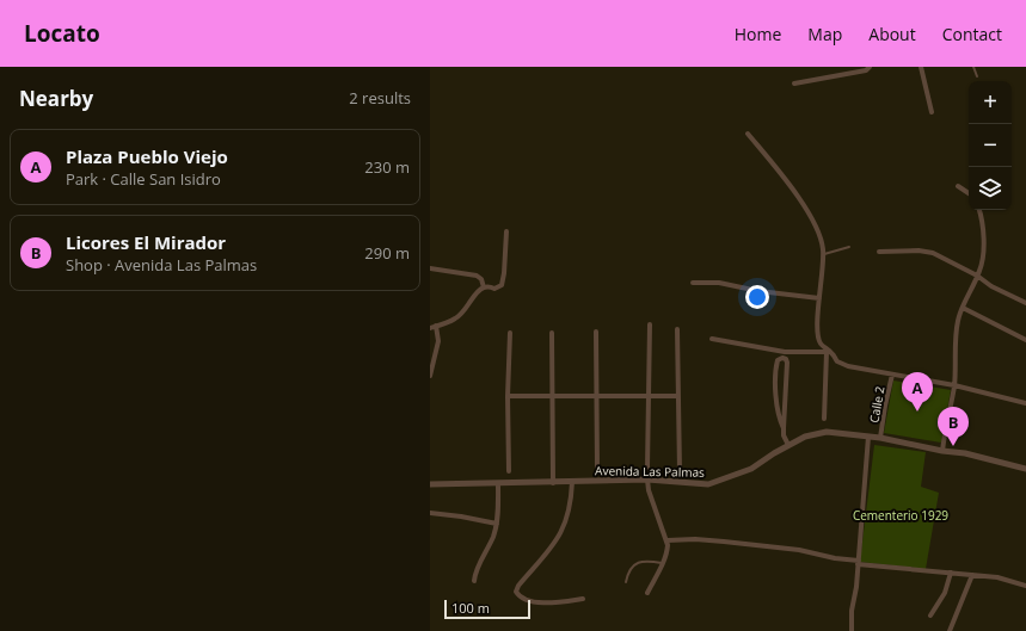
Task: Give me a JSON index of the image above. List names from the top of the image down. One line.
{"streets":{"street":["Calle 2","Avenida Las Palmas"]},"crossings":[["Calle 2","Avenida Las Palmas"]],"parks":["Cementerio 1929"],"scale_bar":"100 m","page":{"header":"Locato","nav":["Home","Map","About","Contact"],"heading":["Nearby","2 results"],"map_buttons":["+","−"],"list":[{"mark":"A","name":"Plaza Pueblo Viejo","note":"Park · Calle San Isidro","value":"230 m"},{"mark":"B","name":"Licores El Mirador","note":"Shop · Avenida Las Palmas","value":"290 m"}],"pins":["A","B"],"scale":"100 m"}}
